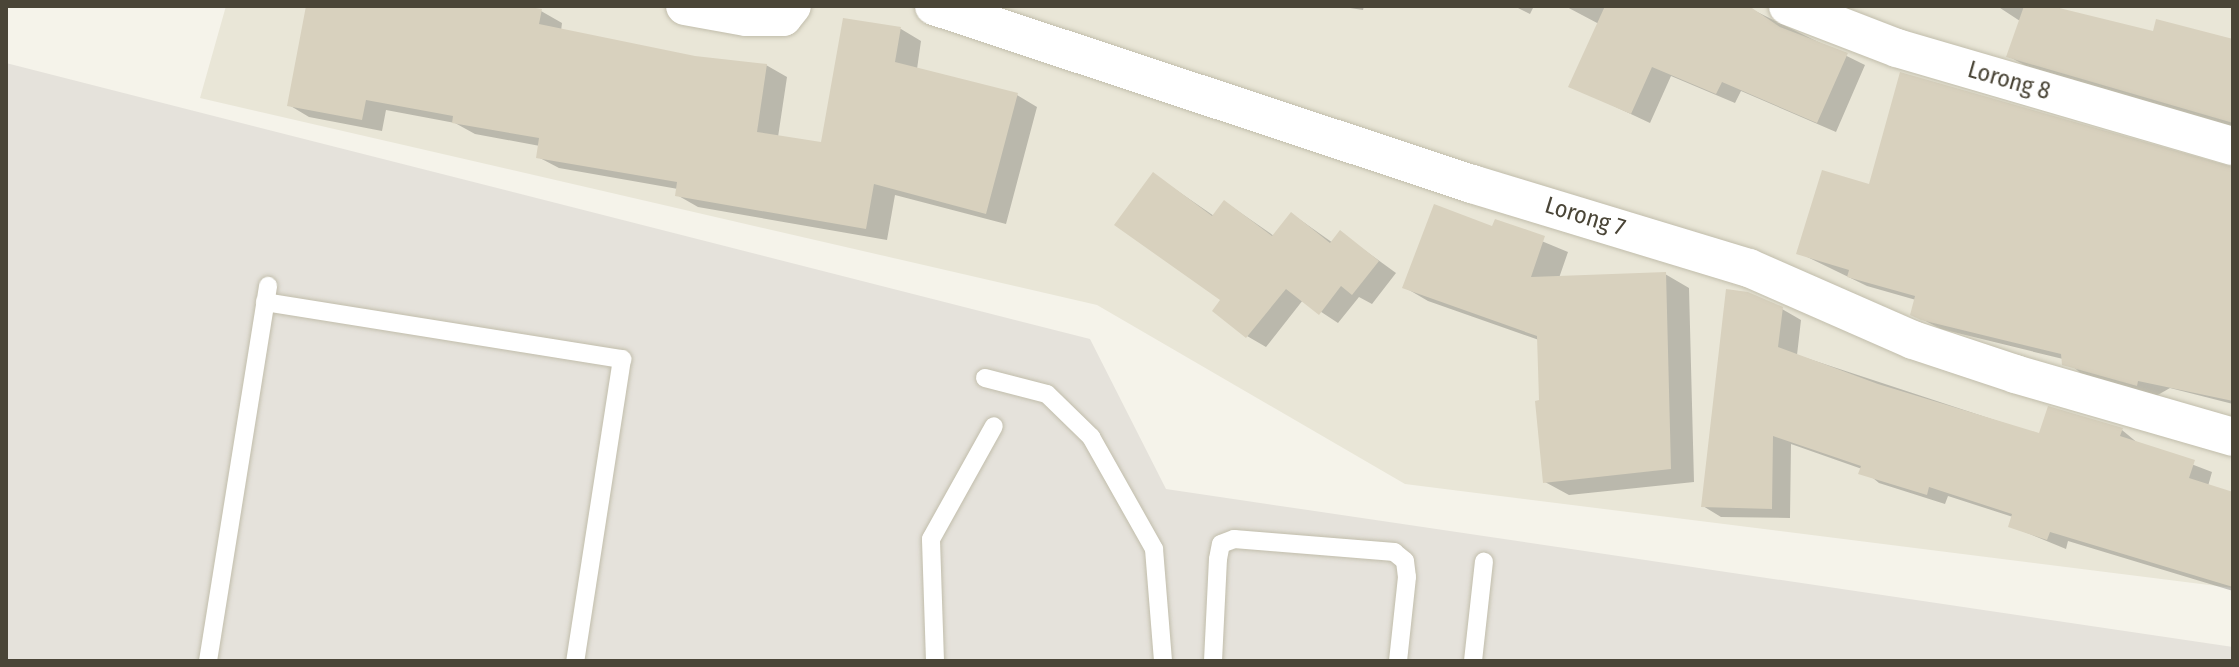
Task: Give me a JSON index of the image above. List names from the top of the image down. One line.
{"streets":{"street":["Lorong 8","Lorong 7"]}}
